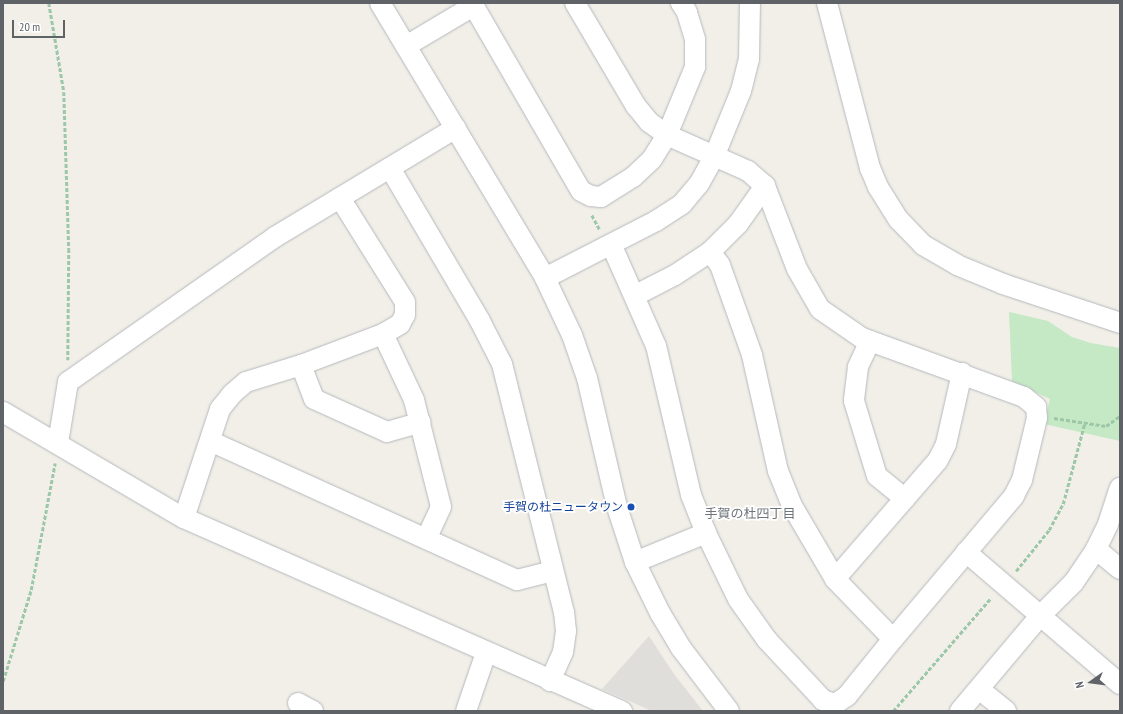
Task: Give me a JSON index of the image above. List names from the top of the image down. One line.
{"districts":["手賀の杜四丁目"],"places":["手賀の杜ニュータウン"],"scale_bar":"20 m","north":"left"}
